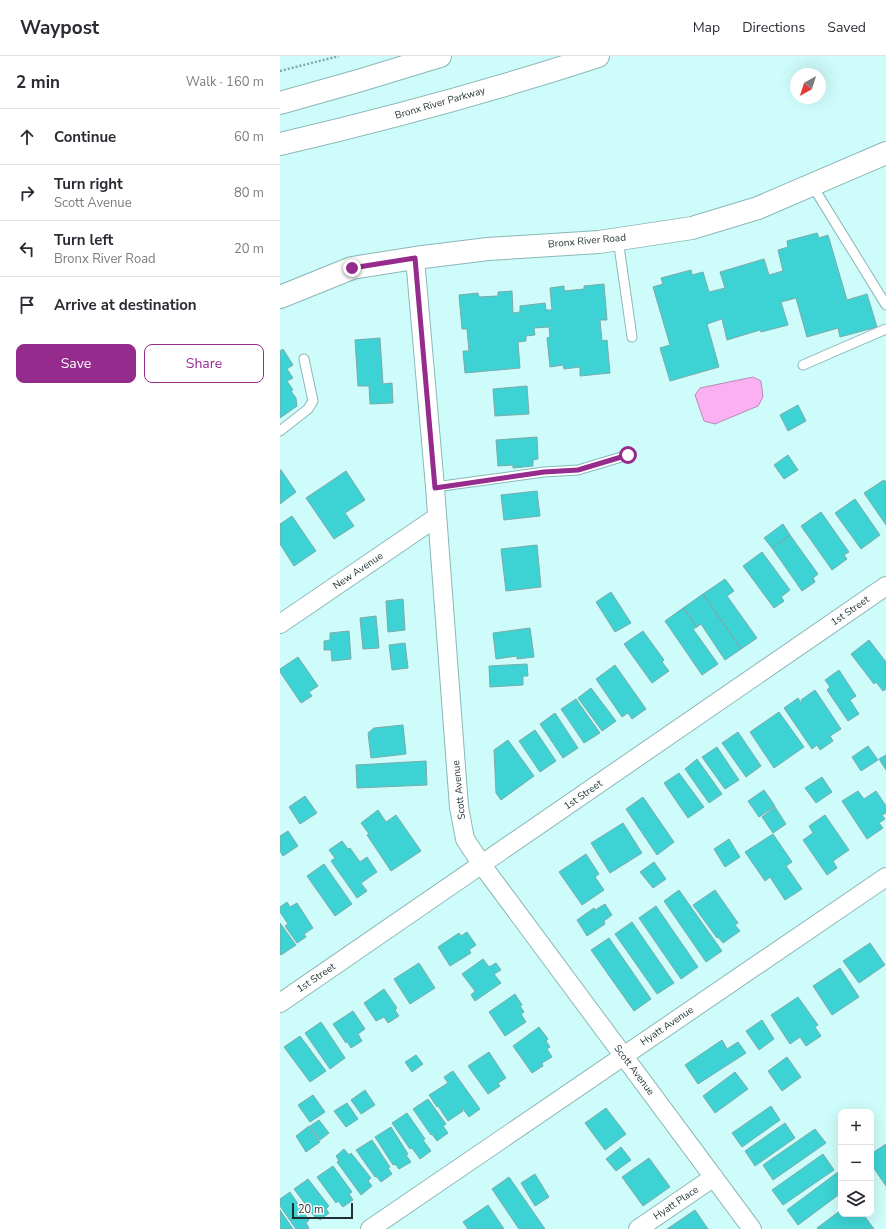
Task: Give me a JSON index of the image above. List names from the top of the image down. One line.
{"streets":{"main road":["Bronx River Parkway","Bronx River Road"],"street":["New Avenue","1st Street","Scott Avenue","Hyatt Avenue","Hyatt Place"]},"crossings":[["Bronx River Road","Scott Avenue"],["New Avenue","Scott Avenue"],["1st Street","Scott Avenue"],["Scott Avenue","Hyatt Avenue"],["Scott Avenue","Hyatt Place"]],"scale_bar":"20 m","north":"bottom left","page":{"header":"Waypost","nav":["Map","Directions","Saved"],"heading":["2 min","Walk · 160 m"],"list":[["Continue","60 m"],["Turn right","Scott Avenue","80 m"],["Turn left","Bronx River Road","20 m"],"Arrive at destination"],"buttons":["Save","Share"],"map_buttons":["+","−"],"scale":"20 m"}}
